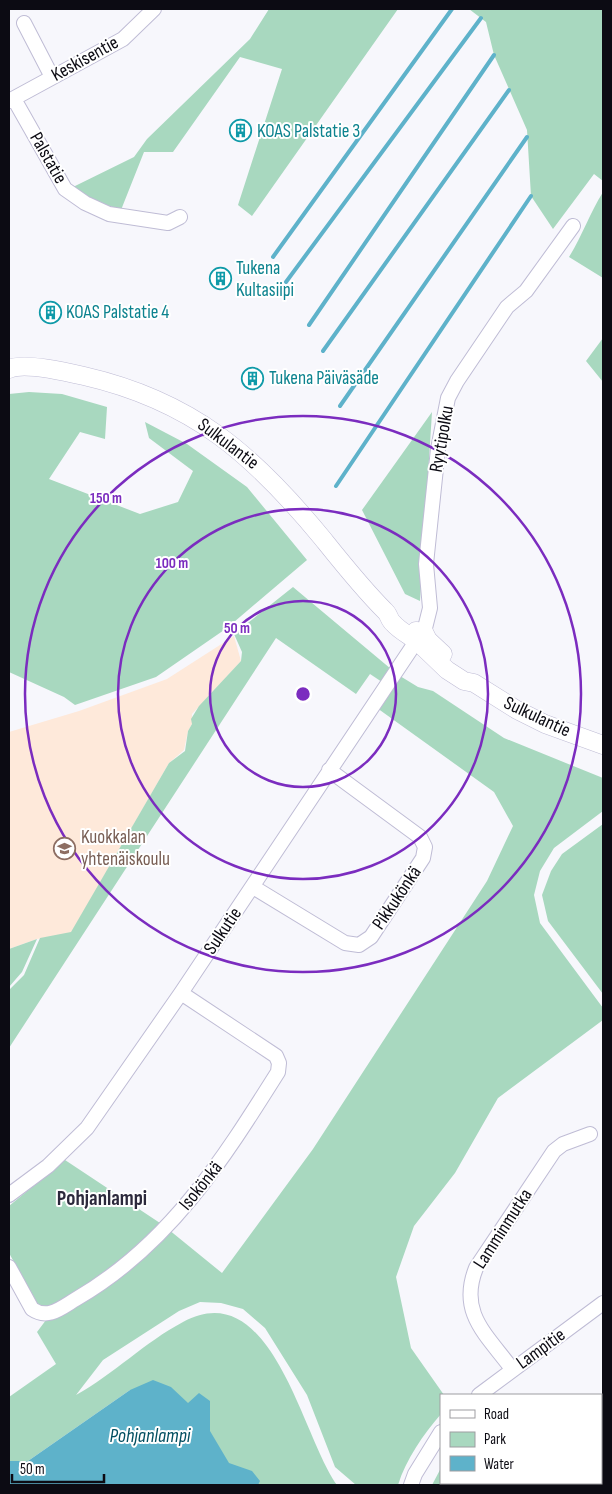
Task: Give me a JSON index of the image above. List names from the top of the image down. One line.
{"streets":{"main road":["Sulkulantie"],"street":["Keskisentie","Palstatie","Ryytipolku","Pikkukönkä","Sulkutie","Isokönkä","Lamminmutka","Lampitie"]},"crossings":[["Keskisentie","Palstatie"],["Ryytipolku","Sulkulantie"],["Ryytipolku","Sulkutie"],["Sulkulantie","Sulkutie"],["Pikkukönkä","Sulkutie"],["Sulkutie","Isokönkä"],["Lamminmutka","Lampitie"]],"districts":["Pohjanlampi"],"water":["Pohjanlampi"],"places":{"building":["KOAS Palstatie 3","Tukena Kultasiipi","KOAS Palstatie 4","Tukena Päiväsäde"],"school or university":["Kuokkalan yhtenäiskoulu"]},"legend":["Road","Park","Water"],"scale_bar":"50 m","rings":["150 m","100 m","50 m"]}
